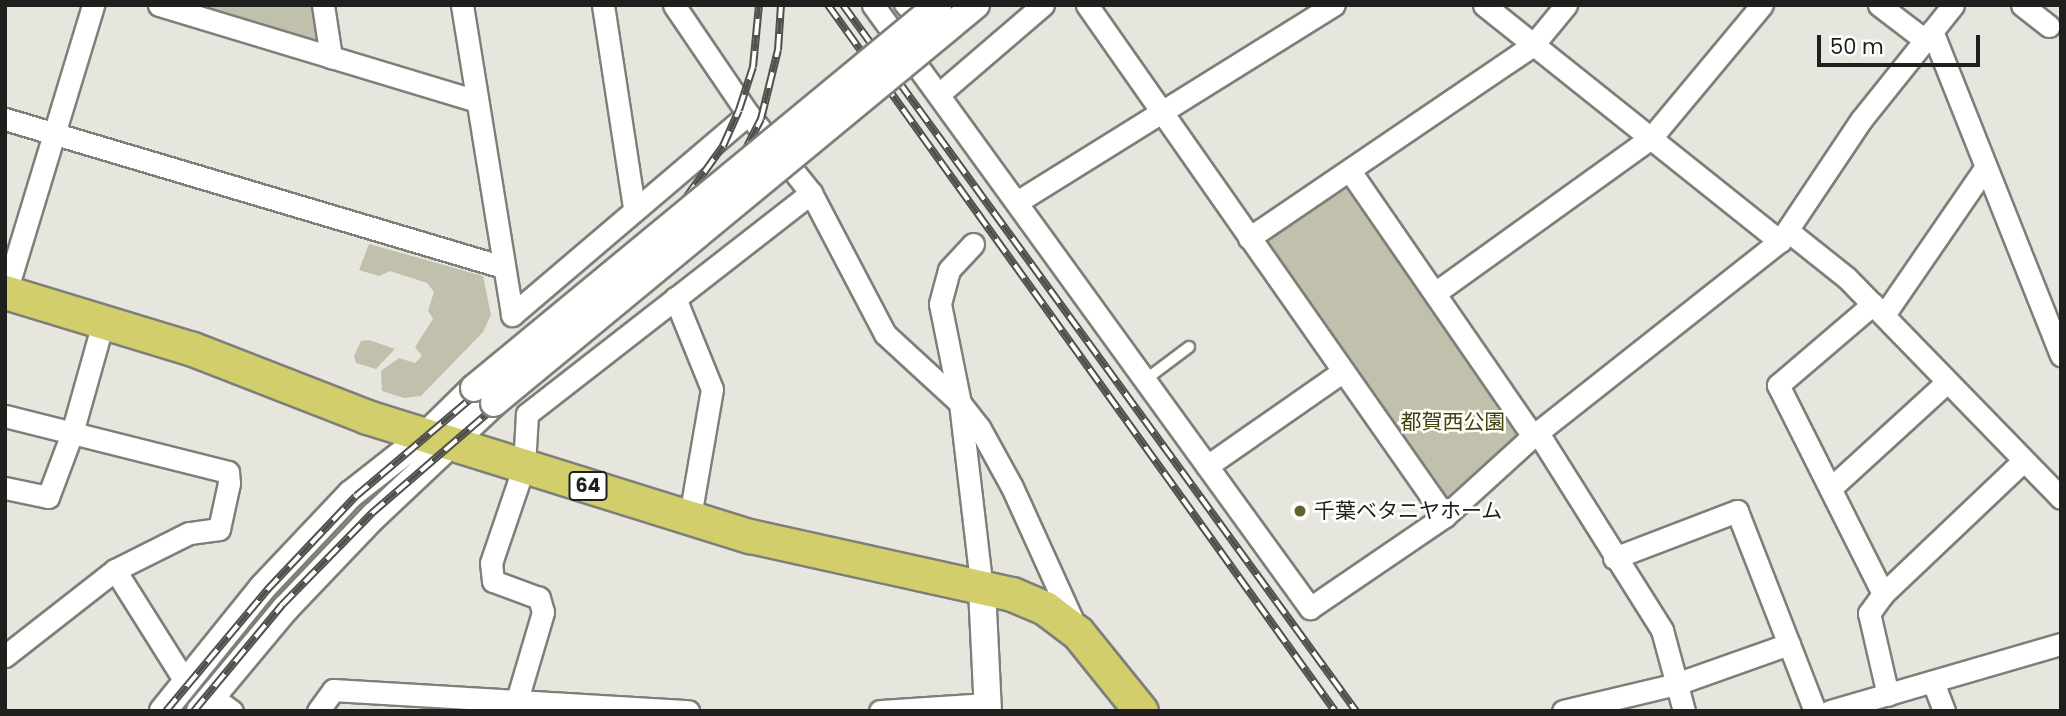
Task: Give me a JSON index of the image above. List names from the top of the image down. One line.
{"streets":{"main road":["64"]},"parks":["都賀西公園"],"places":["千葉ベタニヤホーム"],"scale_bar":"50 m"}
